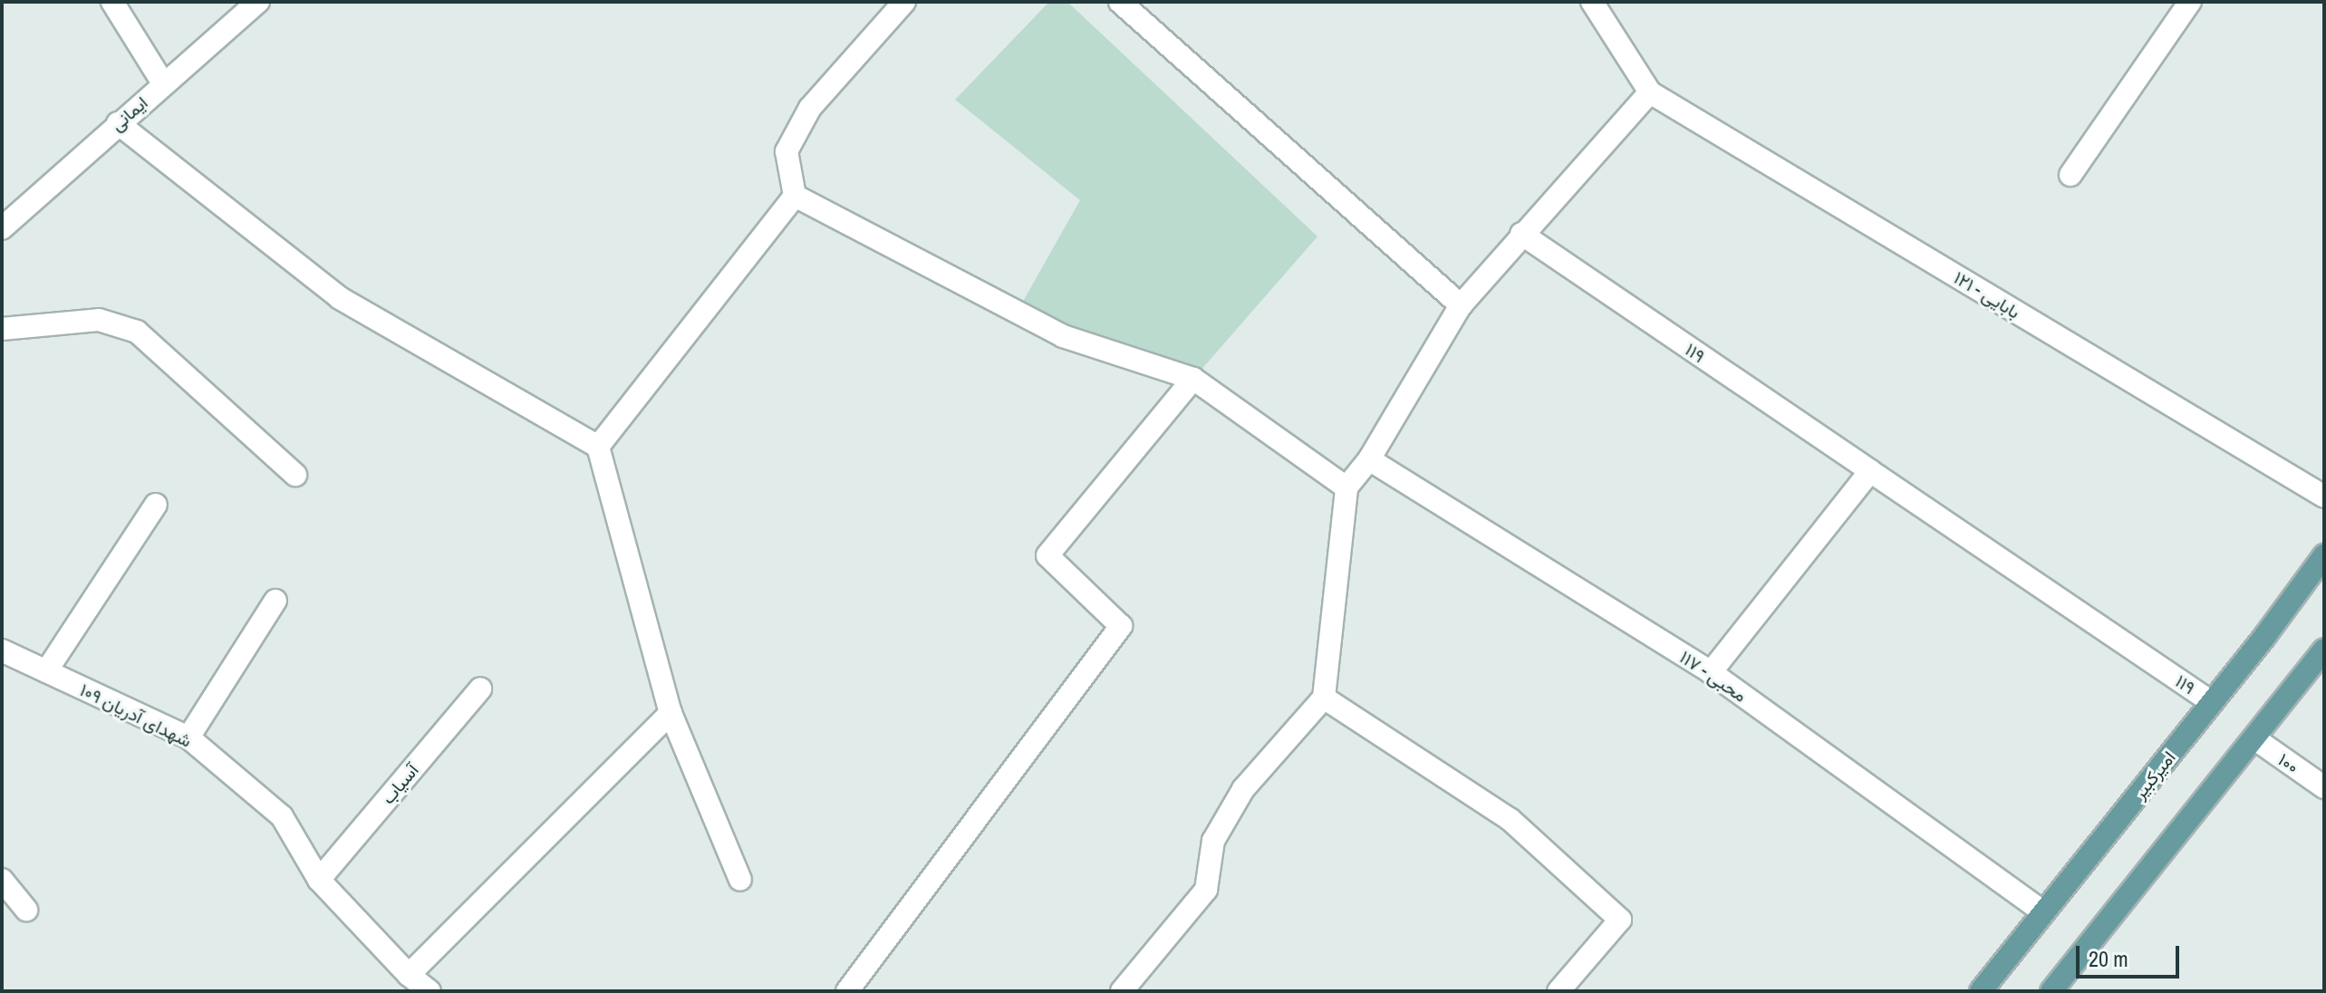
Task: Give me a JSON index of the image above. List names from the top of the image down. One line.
{"streets":{"main road":["امیرکبیر"],"street":["ایمانی","بابایی - ۱۲۱","۱۱۹","محبی - ۱۱۷","شهدای آدریان ۱۰۹","۱۰۰","آسیاب"]},"crossings":[["۱۱۹","امیرکبیر"],["محبی - ۱۱۷","امیرکبیر"],["شهدای آدریان ۱۰۹","آسیاب"]],"scale_bar":"20 m"}
